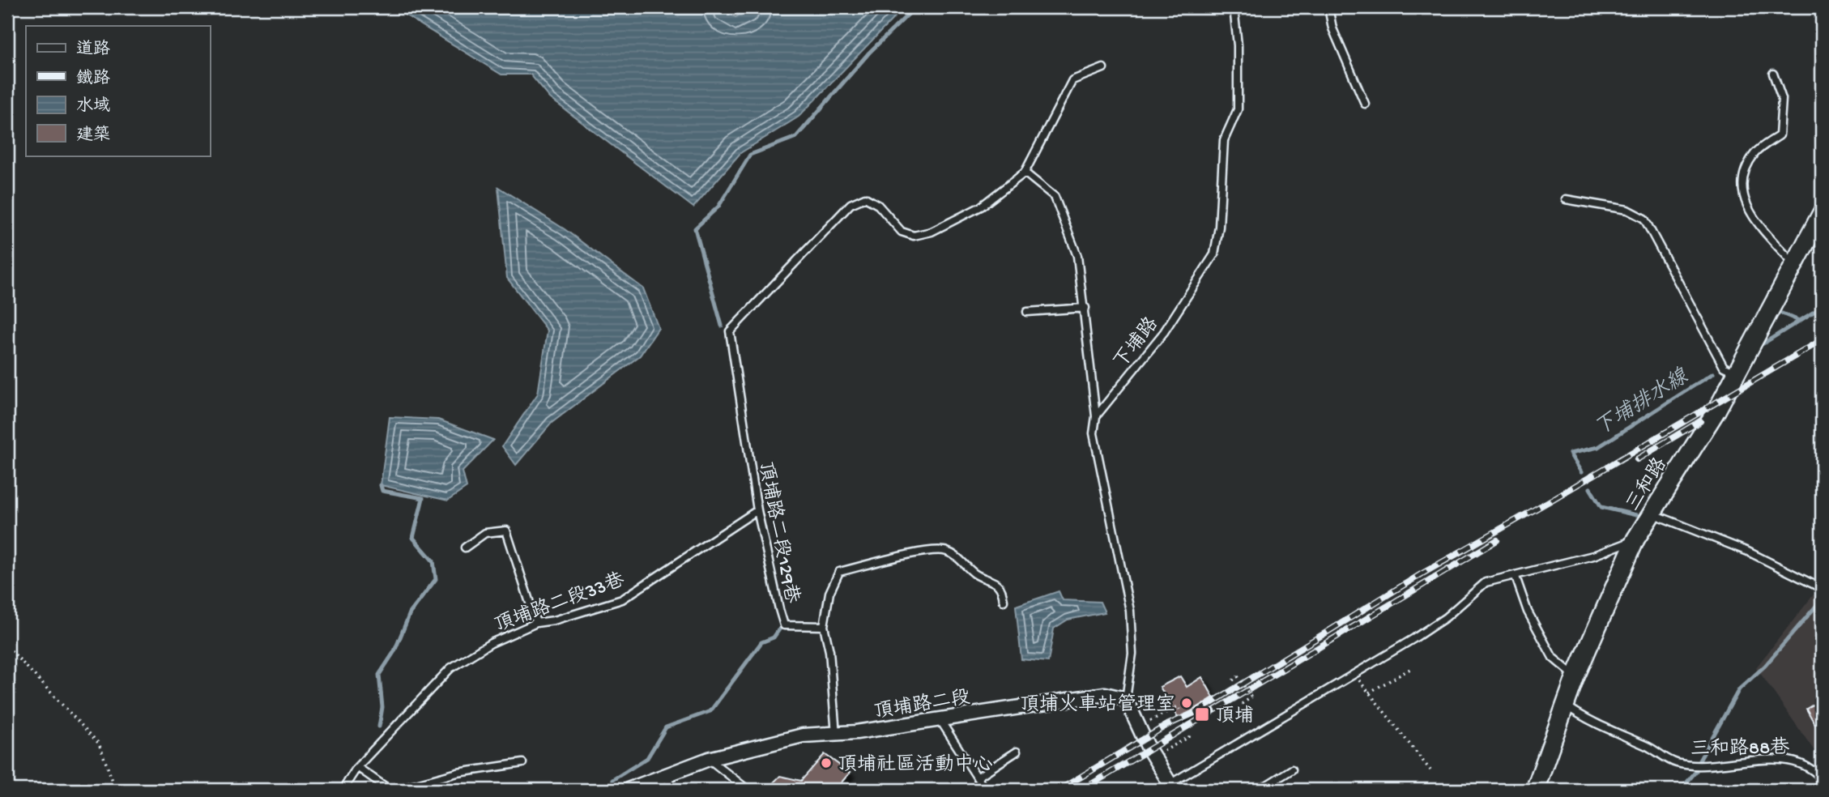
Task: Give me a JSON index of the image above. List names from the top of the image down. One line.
{"streets":{"main road":["三和路"],"street":["頂埔路二段"],"lane":["下埔路","頂埔路二段129巷","頂埔路二段33巷","三和路88巷"]},"crossings":[["三和路","三和路88巷"],["頂埔路二段129巷","頂埔路二段33巷"]],"water":["下埔排水線"],"places":{"other":["頂埔火車站管理室","頂埔社區活動中心"],"transit":["頂埔"]},"legend":["道路","鐵路","水域","建築"]}
